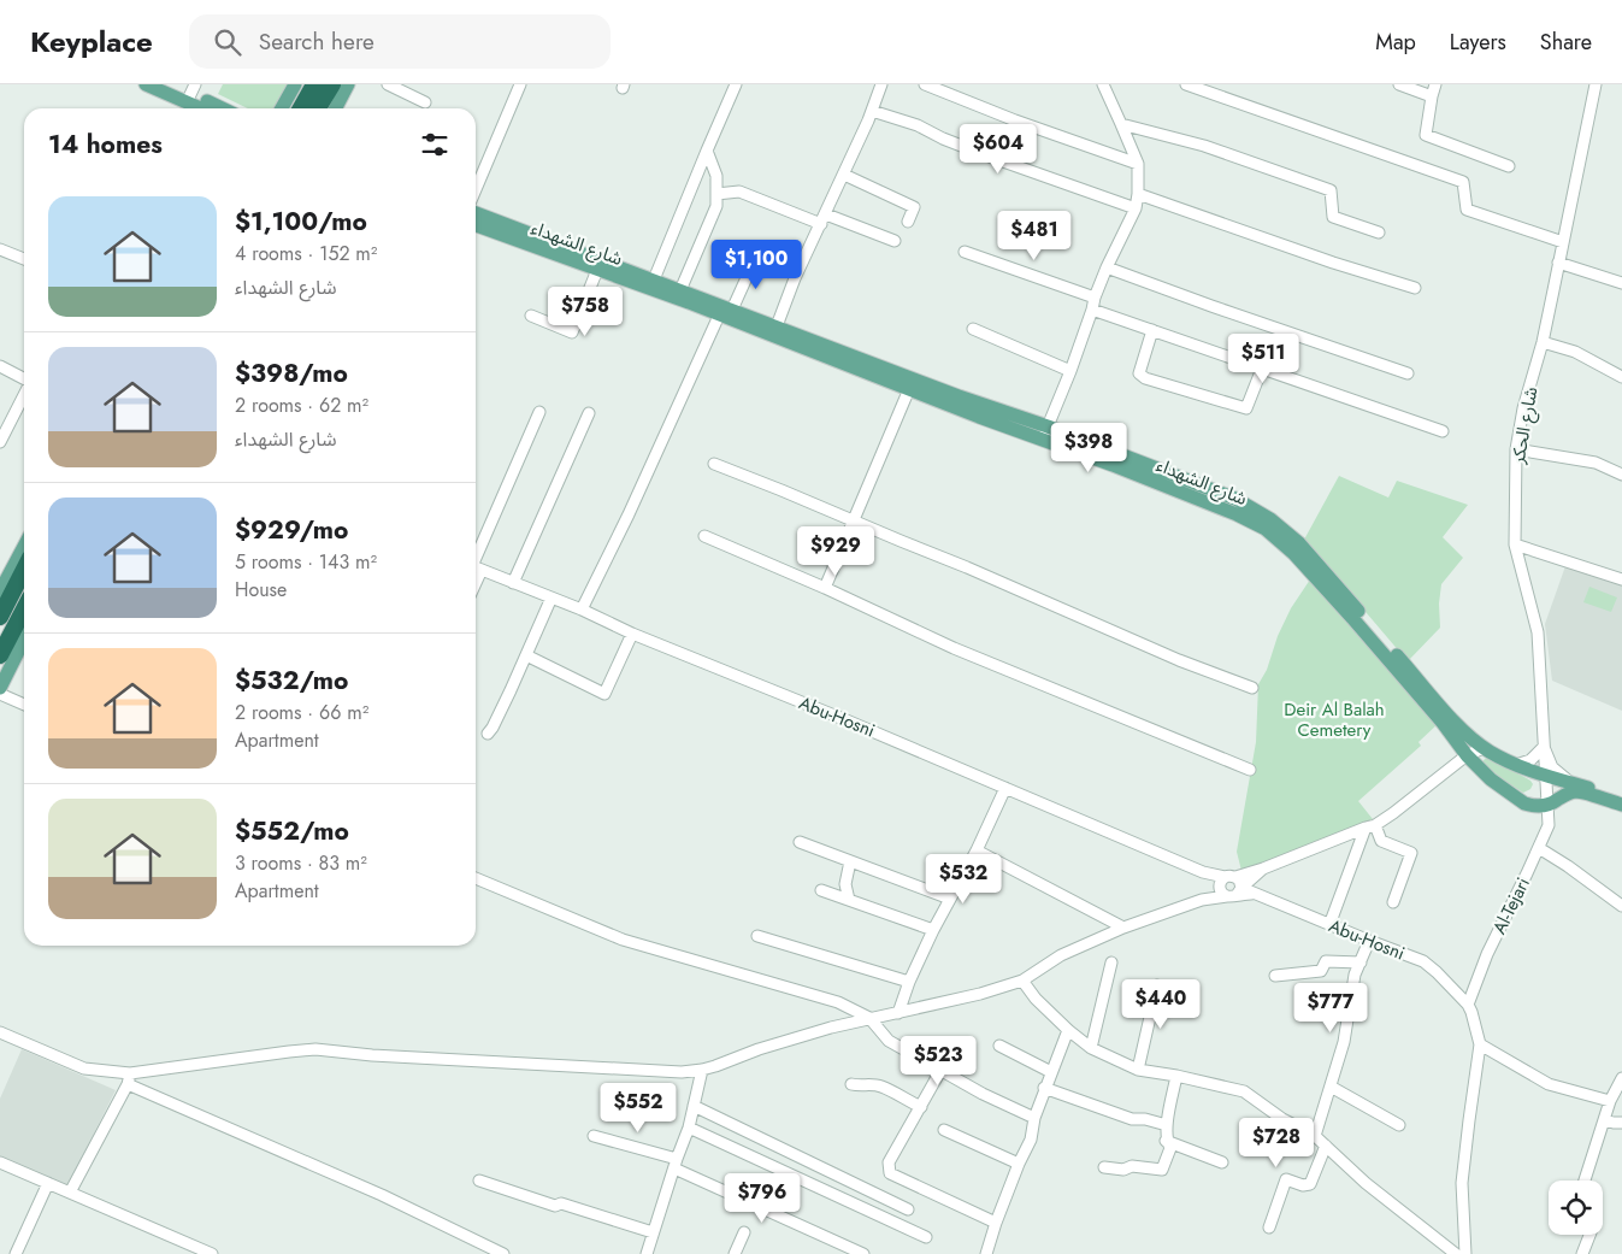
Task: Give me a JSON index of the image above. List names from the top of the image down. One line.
{"streets":{"main road":["شارع الشهداء"],"street":["شارع الحكر","Abu-Hosni","Al-Tejari"]},"crossings":[["شارع الشهداء","شارع الحكر"],["شارع الشهداء","Al-Tejari"],["شارع الحكر","Al-Tejari"],["Abu-Hosni","Al-Tejari"]],"parks":["Deir Al Balah Cemetery"],"page":{"header":"Keyplace","search":"Search here","nav":["Map","Layers","Share"],"heading":"14 homes","price":["$604","$481","$1,100","$758","$511","$398","$929","$532","$440","$777","$523","$552","$728","$796"],"list":[{"name":"$1,100/mo","note":"4 rooms · 152 m² · شارع الشهداء"},{"name":"$398/mo","note":"2 rooms · 62 m² · شارع الشهداء"},{"name":"$929/mo","note":"5 rooms · 143 m² · House"},{"name":"$532/mo","note":"2 rooms · 66 m² · Apartment"},{"name":"$552/mo","note":"3 rooms · 83 m² · Apartment"}]}}
